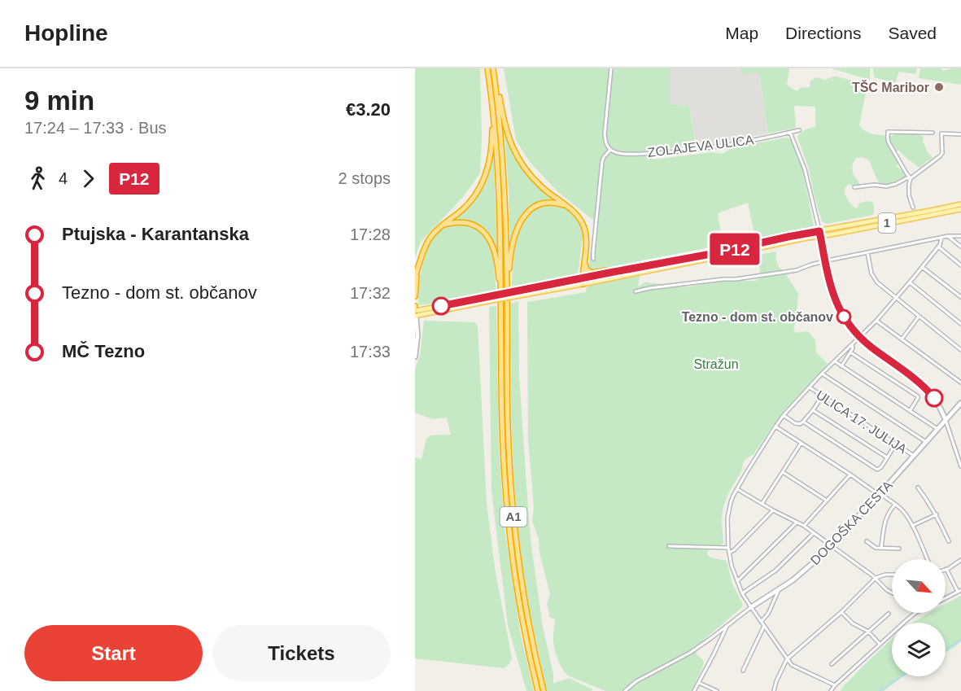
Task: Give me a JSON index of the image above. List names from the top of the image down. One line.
{"streets":{"highway":["A1"],"main road":["1"],"street":["ZOLAJEVA ULICA","ULICA 17. JULIJA","DOGOŠKA CESTA"]},"crossings":[["ULICA 17. JULIJA","DOGOŠKA CESTA"]],"parks":["Stražun"],"places":["TŠC Maribor","Tezno - dom st. občanov"],"lines":["bus line P12"],"north":"bottom right","page":{"header":"Hopline","nav":["Map","Directions","Saved"],"heading":["9 min","17:24 – 17:33 · Bus","€3.20"],"on_map":"P12","legs":["4","P12","2 stops"],"list":[{"name":"Ptujska - Karantanska","value":"17:28"},{"name":"Tezno - dom st. občanov","value":"17:32"},{"name":"MČ Tezno","value":"17:33"}],"buttons":["Start","Tickets"]}}
